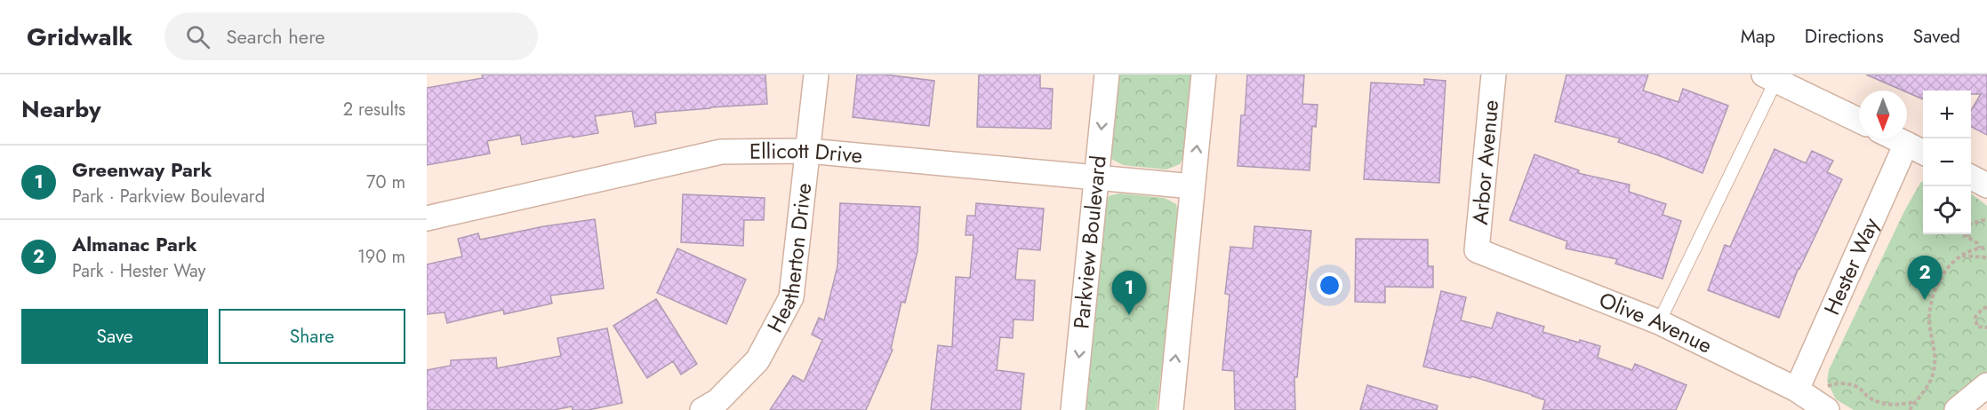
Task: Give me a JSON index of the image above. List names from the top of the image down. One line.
{"streets":{"street":["Ellicott Drive","Arbor Avenue","Parkview Boulevard","Heatherton Drive","Hester Way","Olive Avenue"]},"crossings":[["Ellicott Drive","Parkview Boulevard"],["Ellicott Drive","Heatherton Drive"],["Arbor Avenue","Olive Avenue"],["Hester Way","Olive Avenue"]],"north":"bottom","page":{"header":"Gridwalk","search":"Search here","nav":["Map","Directions","Saved"],"heading":["Nearby","2 results"],"map_buttons":["+","−"],"list":[{"mark":"1","name":"Greenway Park","note":"Park · Parkview Boulevard","value":"70 m"},{"mark":"2","name":"Almanac Park","note":"Park · Hester Way","value":"190 m"}],"pins":["2","1"],"buttons":["Save","Share"]}}
